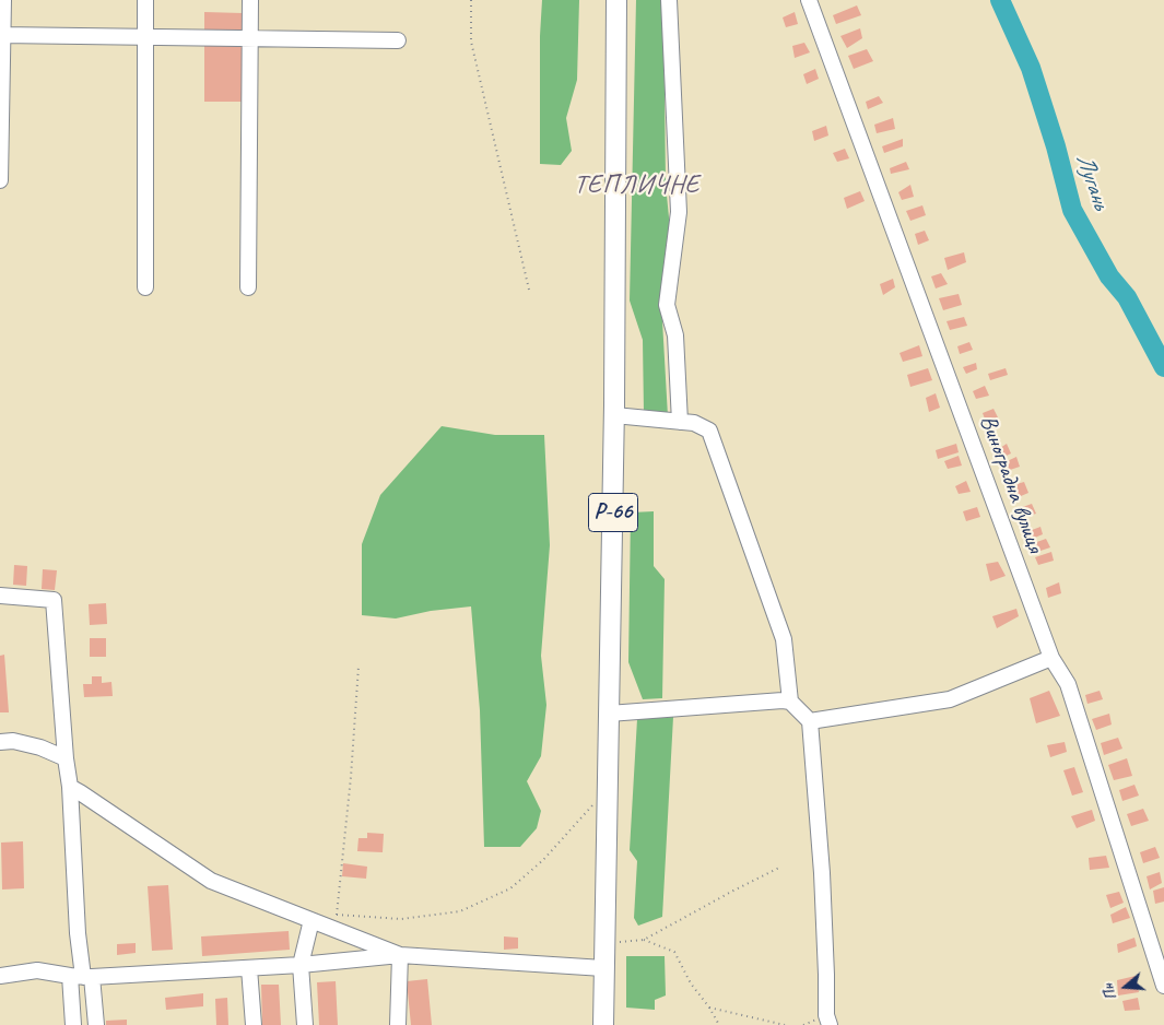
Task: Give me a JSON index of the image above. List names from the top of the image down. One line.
{"streets":{"main road":["Р-66"],"street":["Виноградна вулиця"]},"districts":["ТЕПЛИЧНЕ"],"water":["Лугань"],"north":"left"}
